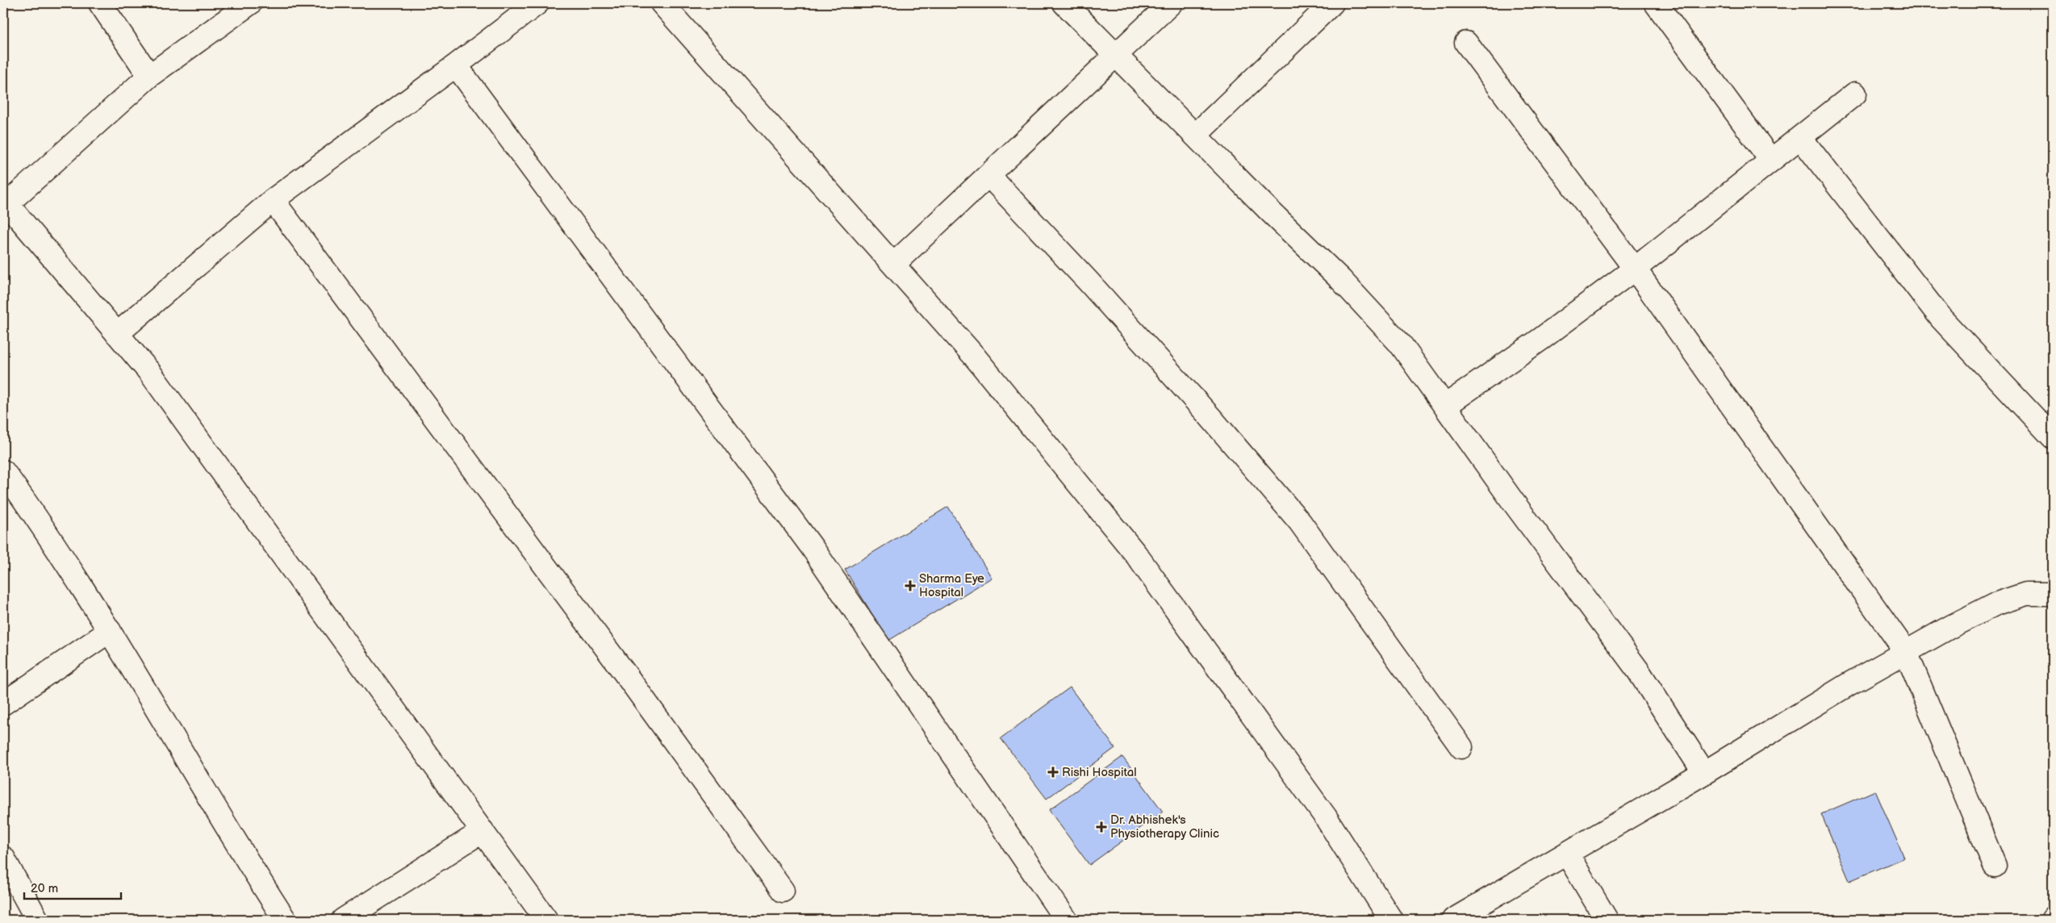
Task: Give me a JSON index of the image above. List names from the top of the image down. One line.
{"places":{"health":["Sharma Eye Hospital","Rishi Hospital","Dr. Abhishek's Physiotherapy Clinic"]},"scale_bar":"20 m"}
